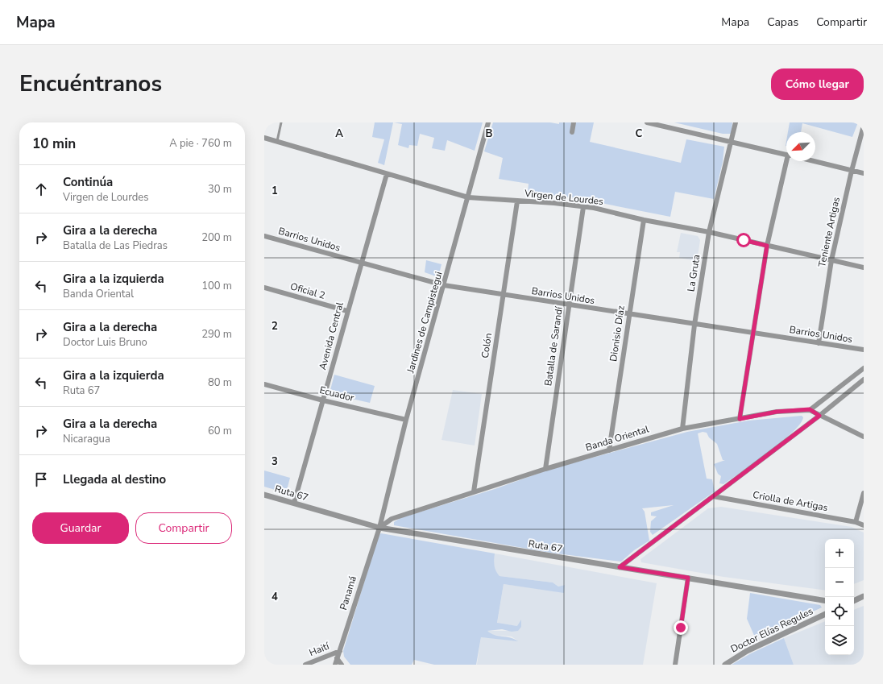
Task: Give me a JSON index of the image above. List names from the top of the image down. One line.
{"streets":{"street":["Virgen de Lourdes","Teniente Artigas","Barrios Unidos","La Gruta","Oficial 2","Jardines de Campistegui","Dionisio Díaz","Avenida Central","Colón","Batalla de Sarandí","Ecuador","Banda Oriental","Ruta 67","Criolla de Artigas","Panamá","Doctor Elías Regules","Haití"]},"crossings":[["Virgen de Lourdes","Teniente Artigas"],["Virgen de Lourdes","La Gruta"],["Virgen de Lourdes","Jardines de Campistegui"],["Virgen de Lourdes","Dionisio Díaz"],["Virgen de Lourdes","Avenida Central"],["Virgen de Lourdes","Colón"],["Virgen de Lourdes","Batalla de Sarandí"],["Teniente Artigas","Barrios Unidos"],["Barrios Unidos","La Gruta"],["Barrios Unidos","Jardines de Campistegui"],["Barrios Unidos","Dionisio Díaz"],["Barrios Unidos","Avenida Central"],["Barrios Unidos","Colón"],["Barrios Unidos","Batalla de Sarandí"],["La Gruta","Banda Oriental"],["Oficial 2","Avenida Central"],["Jardines de Campistegui","Ecuador"],["Jardines de Campistegui","Banda Oriental"],["Jardines de Campistegui","Ruta 67"],["Jardines de Campistegui","Panamá"],["Dionisio Díaz","Banda Oriental"],["Avenida Central","Ecuador"],["Avenida Central","Ruta 67"],["Colón","Banda Oriental"],["Batalla de Sarandí","Banda Oriental"],["Banda Oriental","Ruta 67"],["Banda Oriental","Panamá"],["Ruta 67","Panamá"],["Panamá","Haití"]],"north":"bottom left","page":{"header":"Mapa","nav":["Mapa","Capas","Compartir"],"title":"Encuéntranos","buttons":["Cómo llegar",["Guardar","Compartir"]],"heading":["10 min","A pie · 760 m"],"list":[["Continúa","Virgen de Lourdes","30 m"],["Gira a la derecha","Batalla de Las Piedras","200 m"],["Gira a la izquierda","Banda Oriental","100 m"],["Gira a la derecha","Doctor Luis Bruno","290 m"],["Gira a la izquierda","Ruta 67","80 m"],["Gira a la derecha","Nicaragua","60 m"],"Llegada al destino"],"map_buttons":["+","−"]},"grid":{"columns":["A","B","C"],"rows":["1","2","3","4"]}}
